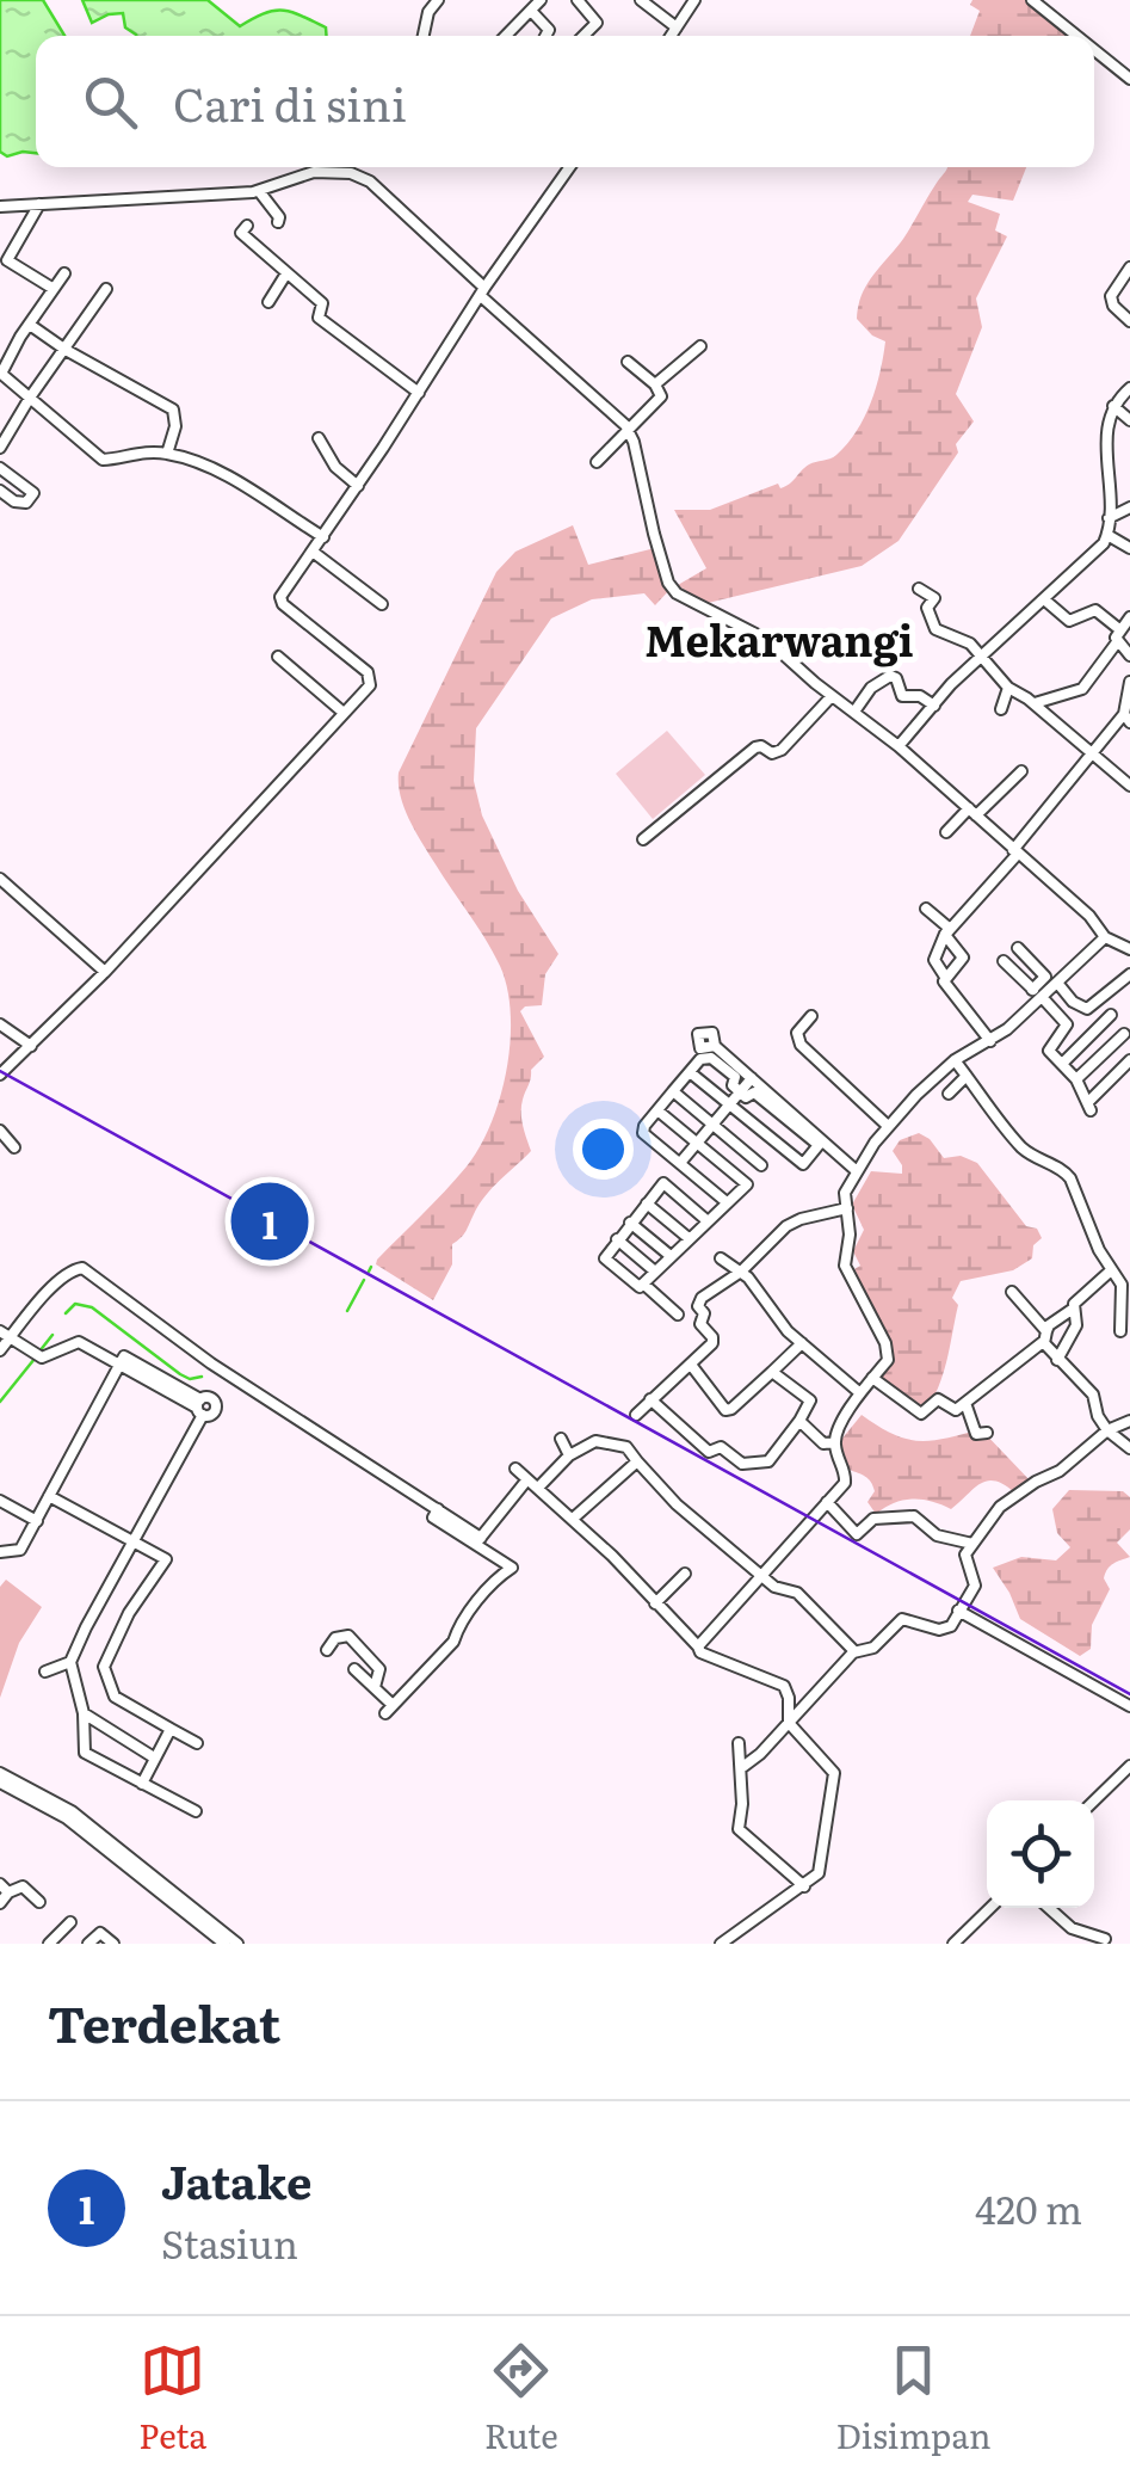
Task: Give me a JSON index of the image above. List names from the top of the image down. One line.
{"districts":["Mekarwangi"],"page":{"search":"Cari di sini","pins":"1","heading":"Terdekat","list":[{"mark":"1","name":"Jatake","note":"Stasiun","value":"420 m"}],"nav":["Peta","Rute","Disimpan"]}}
